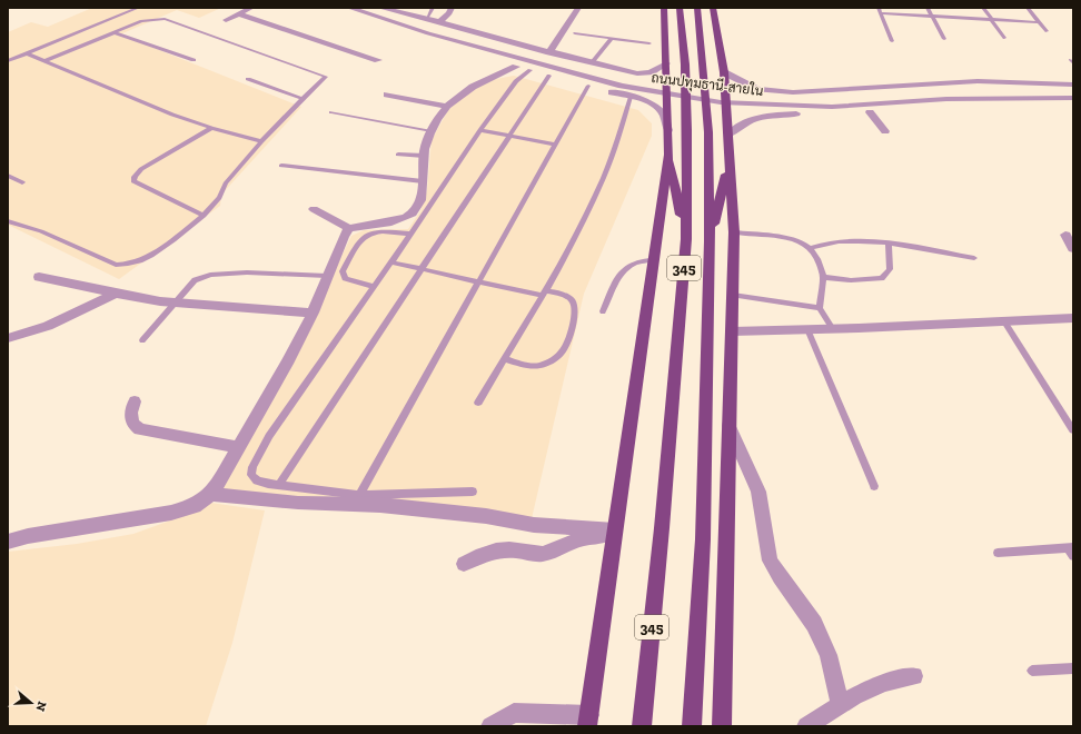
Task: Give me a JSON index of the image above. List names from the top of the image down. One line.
{"streets":{"main road":["345"],"street":["ถนนปทุมธานี-สายใน"]},"north":"right"}
